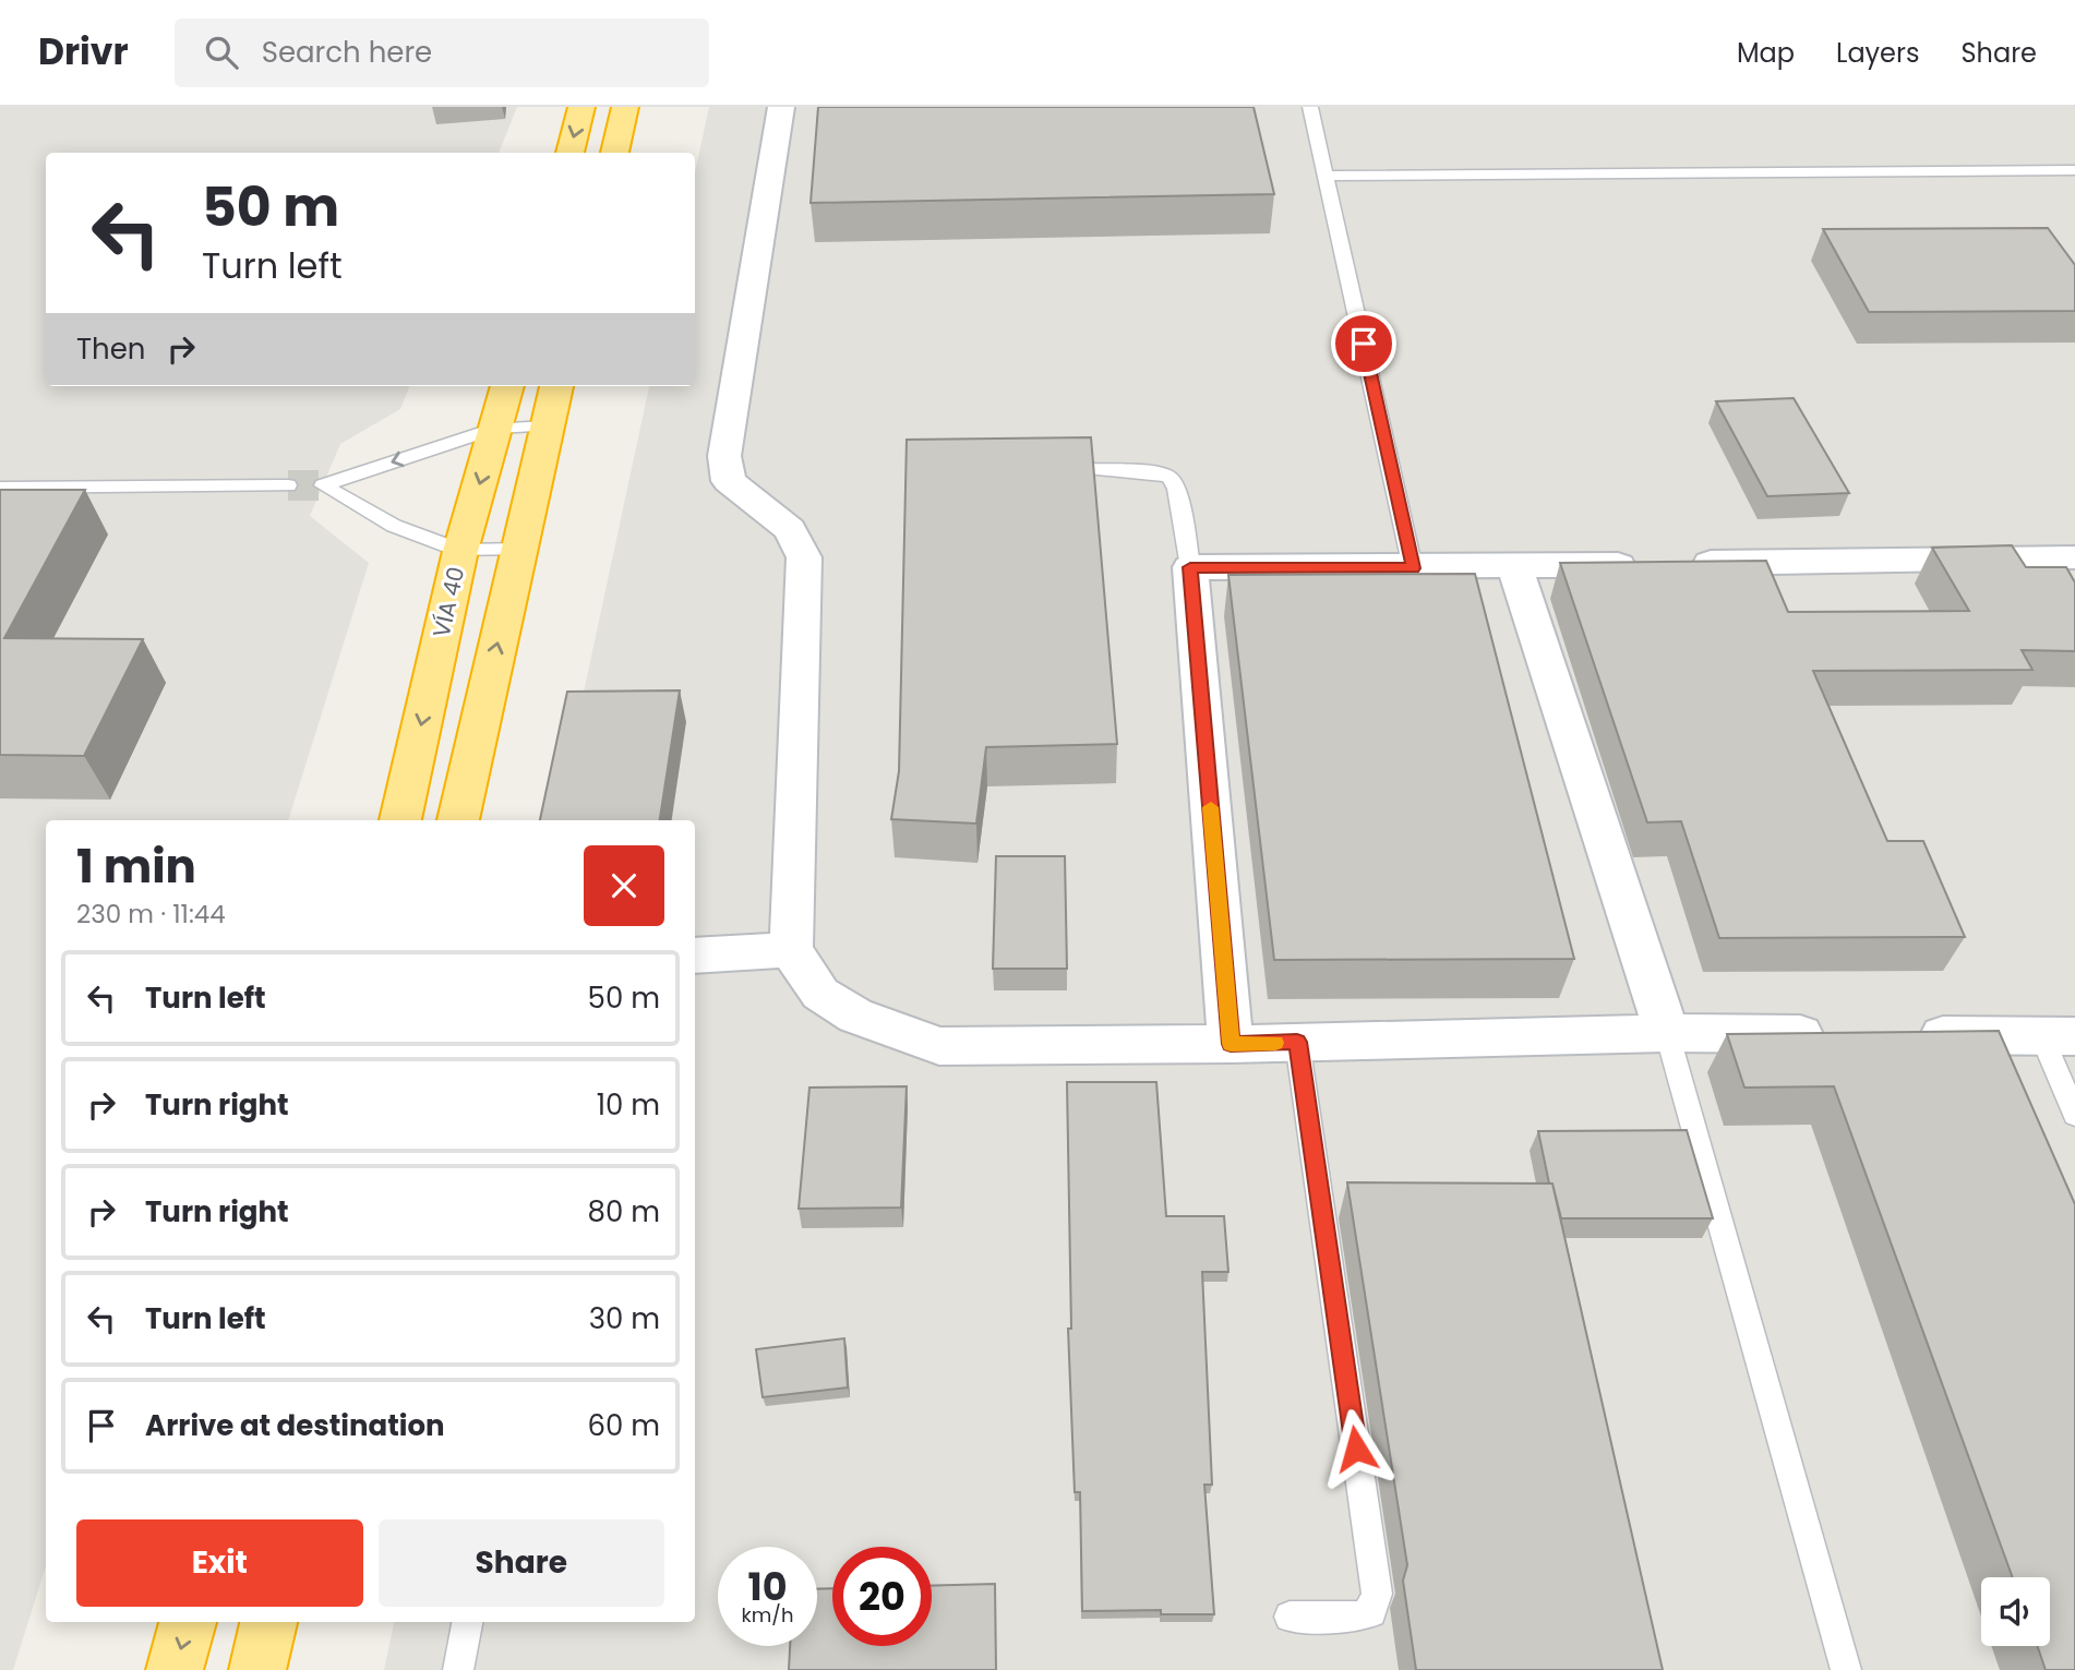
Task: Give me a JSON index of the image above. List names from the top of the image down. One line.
{"streets":{"highway":["VÍA 40"]},"page":{"header":"Drivr","search":"Search here","nav":["Map","Layers","Share"],"turn":["50 m","Turn left"],"then":"Then","heading":["1 min","230 m · 11:44"],"list":[{"name":"Turn left","value":"50 m"},{"name":"Turn right","value":"10 m"},{"name":"Turn right","value":"80 m"},{"name":"Turn left","value":"30 m"},{"name":"Arrive at destination","value":"60 m"}],"buttons":["Exit","Share"],"speed":"10 km/h","limit":"20"}}
